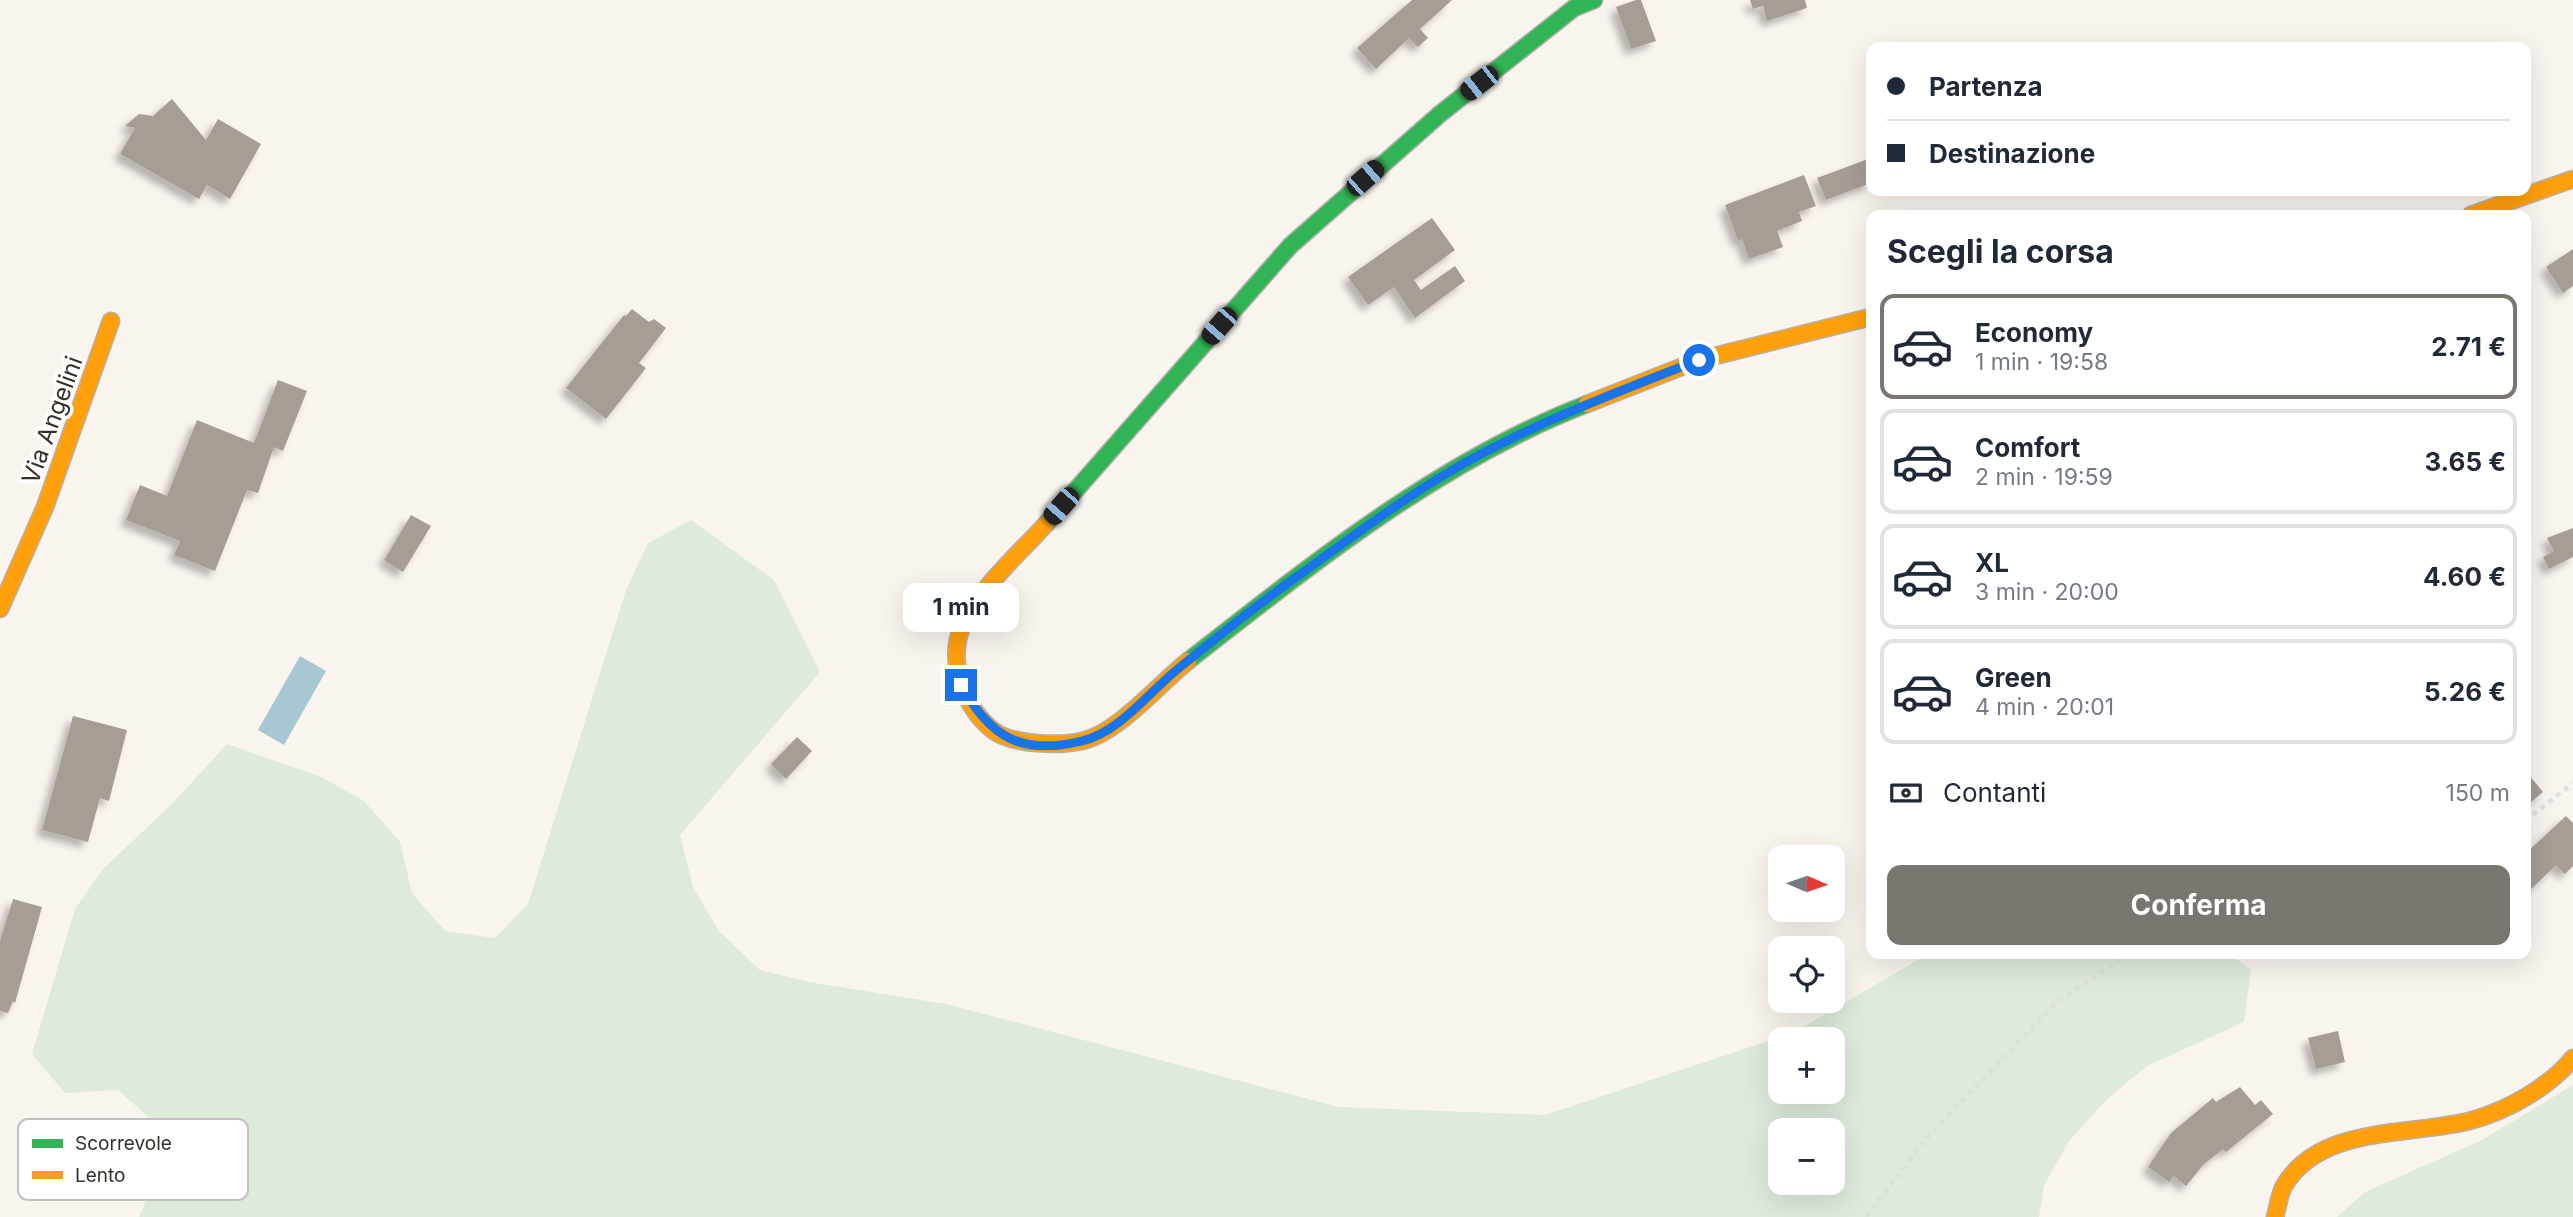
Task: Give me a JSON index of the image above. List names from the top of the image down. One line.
{"streets":{"street":["Via Angelini"]},"legend":["Scorrevole","Lento"],"north":"right","page":{"banner":["Partenza","Destinazione"],"heading":"Scegli la corsa","list":[{"name":"Economy","note":"1 min · 19:58","value":"2.71 €"},{"name":"Comfort","note":"2 min · 19:59","value":"3.65 €"},{"name":"XL","note":"3 min · 20:00","value":"4.60 €"},{"name":"Green","note":"4 min · 20:01","value":"5.26 €"}],"bubble":"1 min","pay":["Contanti","150 m"],"map_buttons":["+","−"],"buttons":"Conferma"}}
